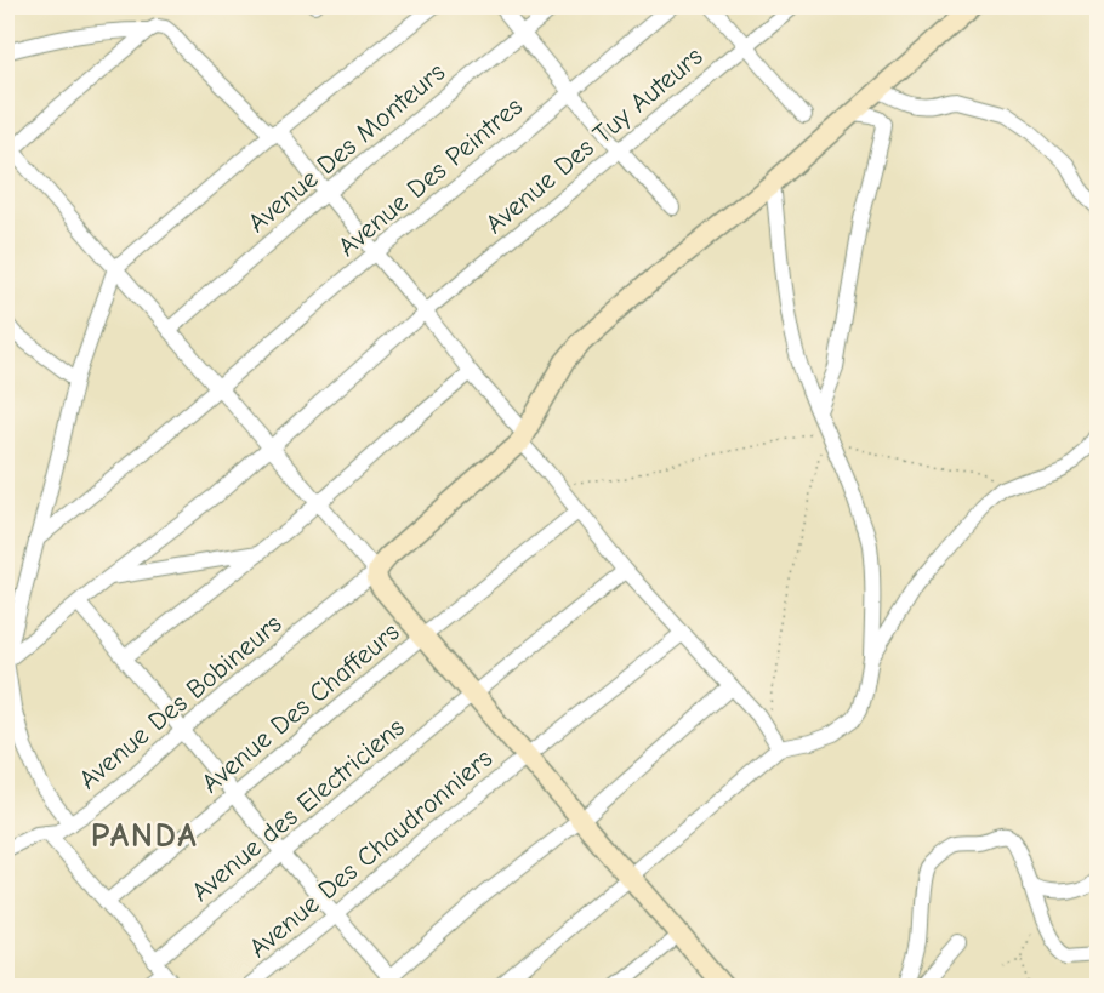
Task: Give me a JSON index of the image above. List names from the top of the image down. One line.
{"streets":{"street":["Avenue Des Tuy Auteurs","Avenue Des Monteurs","Avenue Des Peintres","Avenue Des Bobineurs","Avenue Des Chaffeurs","Avenue des Electriciens","Avenue Des Chaudronniers"]},"districts":["PANDA"]}
